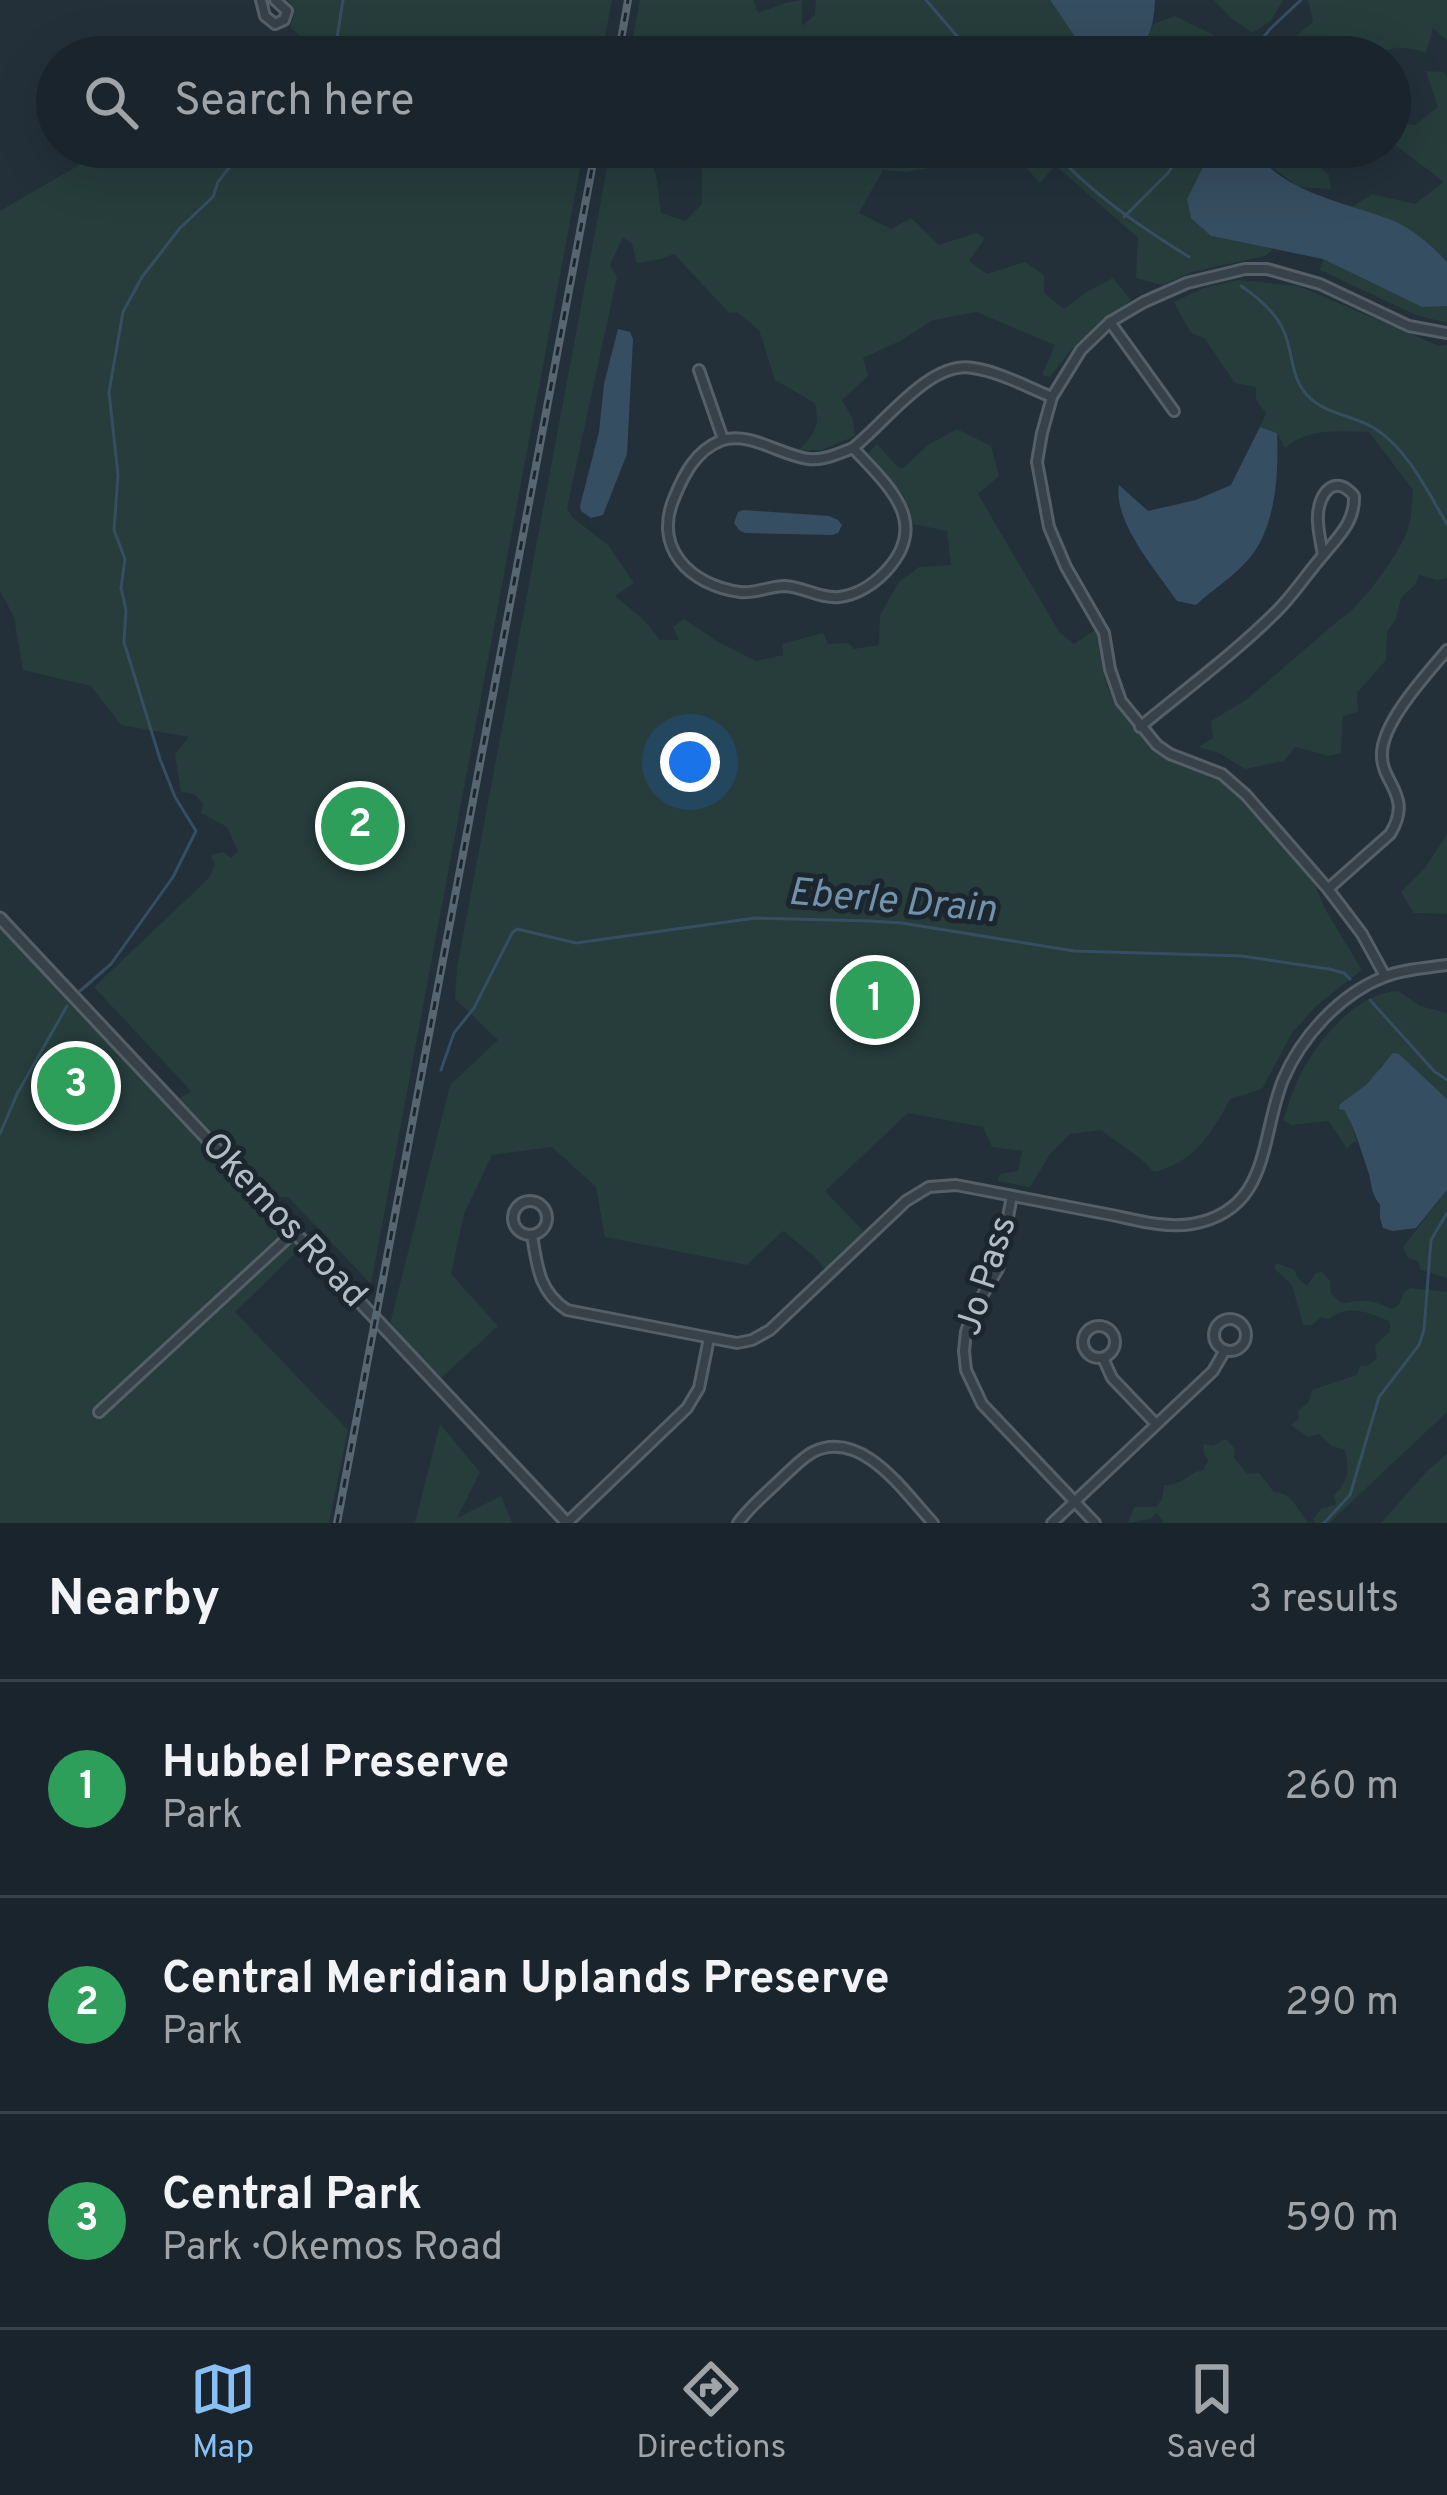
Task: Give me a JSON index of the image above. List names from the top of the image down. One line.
{"streets":{"street":["Okemos Road","Jo Pass"]},"water":["Eberle Drain"],"page":{"search":"Search here","pins":["2","1","3"],"heading":["Nearby","3 results"],"list":[{"mark":"1","name":"Hubbel Preserve","note":"Park","value":"260 m"},{"mark":"2","name":"Central Meridian Uplands Preserve","note":"Park","value":"290 m"},{"mark":"3","name":"Central Park","note":"Park · Okemos Road","value":"590 m"}],"nav":["Map","Directions","Saved"]}}
